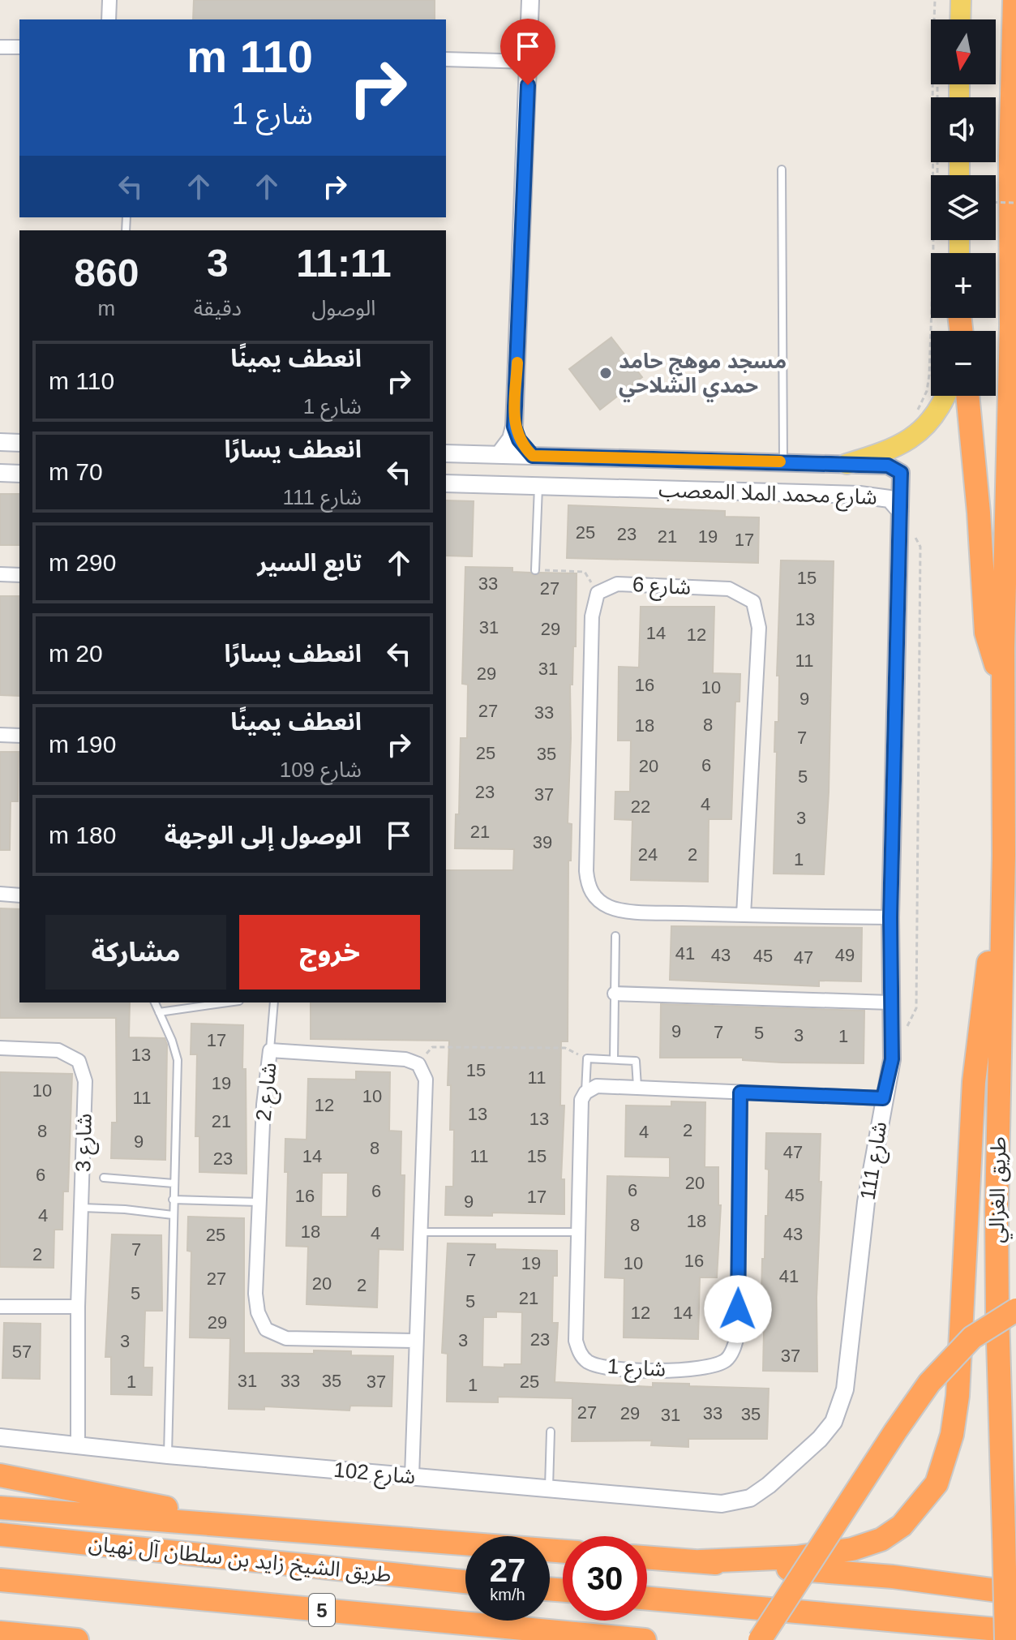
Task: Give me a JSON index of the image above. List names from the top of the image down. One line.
{"streets":{"highway":["طريق الغزالي","طريق الشيخ زايد بن سلطان آل نهيان","5"],"street":["شارع محمد الملا المعصب","شارع 6","شارع 2","شارع 3","شارع 111","شارع 1","شارع 102"]},"crossings":[["شارع محمد الملا المعصب","شارع 111"],["شارع 3","شارع 102"],["شارع 111","شارع 102"]],"places":["مسجد موهج حامد حمدي الشلاحي"],"house_numbers":["25","23","21","19","17","15","33","27","13","31","29","14","12","11","31","29","16","10","9","27","33","8","18","7","25","35","6","20","5","23","37","4","22","3","21","39","24","2","1","41","43","49","45","47","9","7","5","3","1","17","13","15","11","19","10","10","11","12","13","13","21","2","8","4","9","8","47","14","11","15","23","6","20","6","6","45","16","17","9","4","18","8","18","4","43","25","7","2","7","16","19","10","41","27","20","2","5","21","5","12","14","29","23","3","3","57","37","31","33","35","1","37","25","1","27","29","33","35","31"],"north":"bottom","page":{"map_buttons":["+","−"],"turn":["110 m","شارع 1"],"eta":["11:11","الوصول","3","دقيقة","860","m"],"list":[{"name":"انعطف يمينًا","note":"شارع 1","value":"110 m"},{"name":"انعطف يسارًا","note":"شارع 111","value":"70 m"},{"name":"تابع السير","value":"290 m"},{"name":"انعطف يسارًا","value":"20 m"},{"name":"انعطف يمينًا","note":"شارع 109","value":"190 m"},{"name":"الوصول إلى الوجهة","value":"180 m"}],"buttons":["خروج","مشاركة"],"speed":"27 km/h","limit":"30"}}
